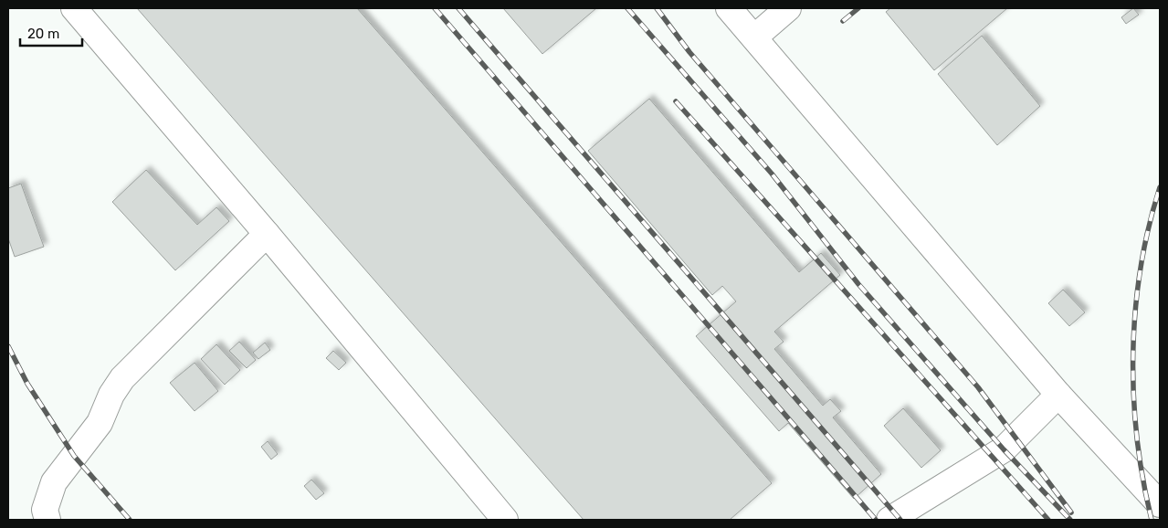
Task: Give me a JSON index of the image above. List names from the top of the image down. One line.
{"scale_bar":"20 m"}
